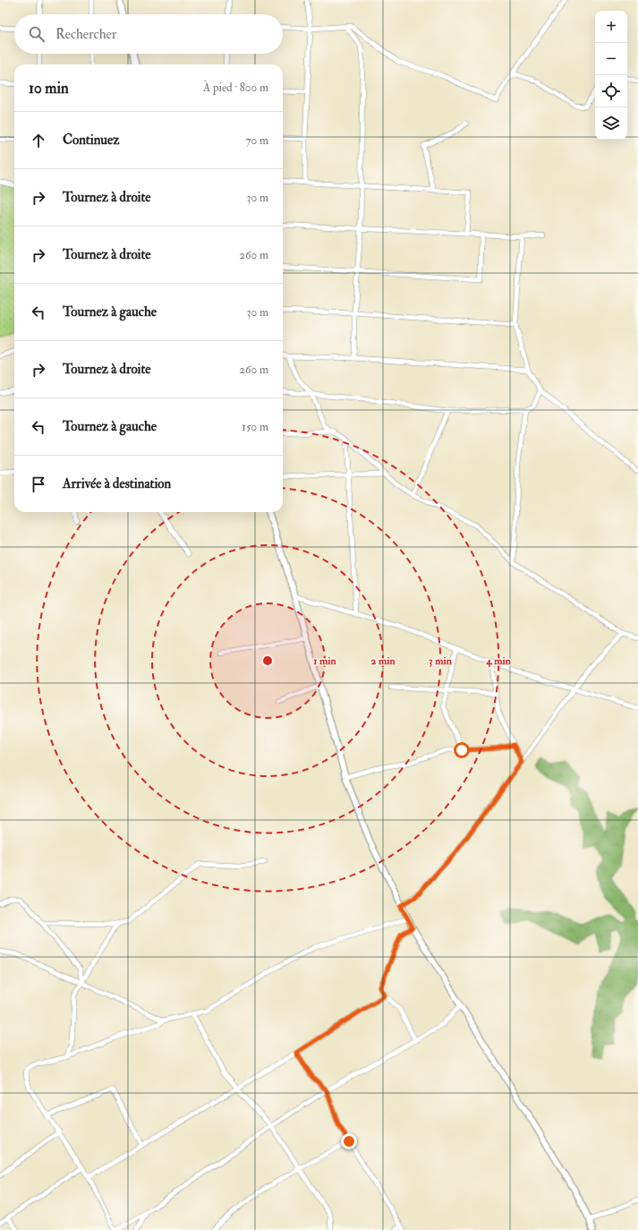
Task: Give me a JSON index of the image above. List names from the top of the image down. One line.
{"page":{"map_buttons":["+","−"],"search":"Rechercher","heading":["10 min","À pied · 800 m"],"list":[["Continuez","70 m"],["Tournez à droite","30 m"],["Tournez à droite","260 m"],["Tournez à gauche","30 m"],["Tournez à droite","260 m"],["Tournez à gauche","150 m"],"Arrivée à destination"]},"rings":["1 min","2 min","3 min","4 min"]}
